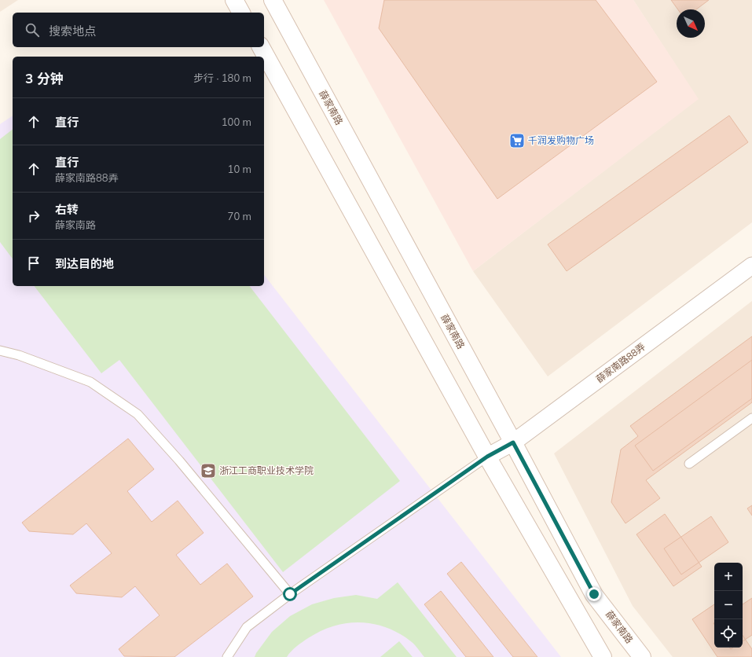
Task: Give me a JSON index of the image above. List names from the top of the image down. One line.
{"streets":{"main road":["薛家南路"],"street":["薛家南路88弄"]},"crossings":[["薛家南路","薛家南路88弄"]],"places":{"supermarket":["千润发购物广场"],"school or university":["浙江工商职业技术学院"]},"north":"bottom right","page":{"search":"搜索地点","heading":["3 分钟","步行 · 180 m"],"list":[["直行","100 m"],["直行","薛家南路88弄","10 m"],["右转","薛家南路","70 m"],"到达目的地"],"map_buttons":["+","−"]}}
